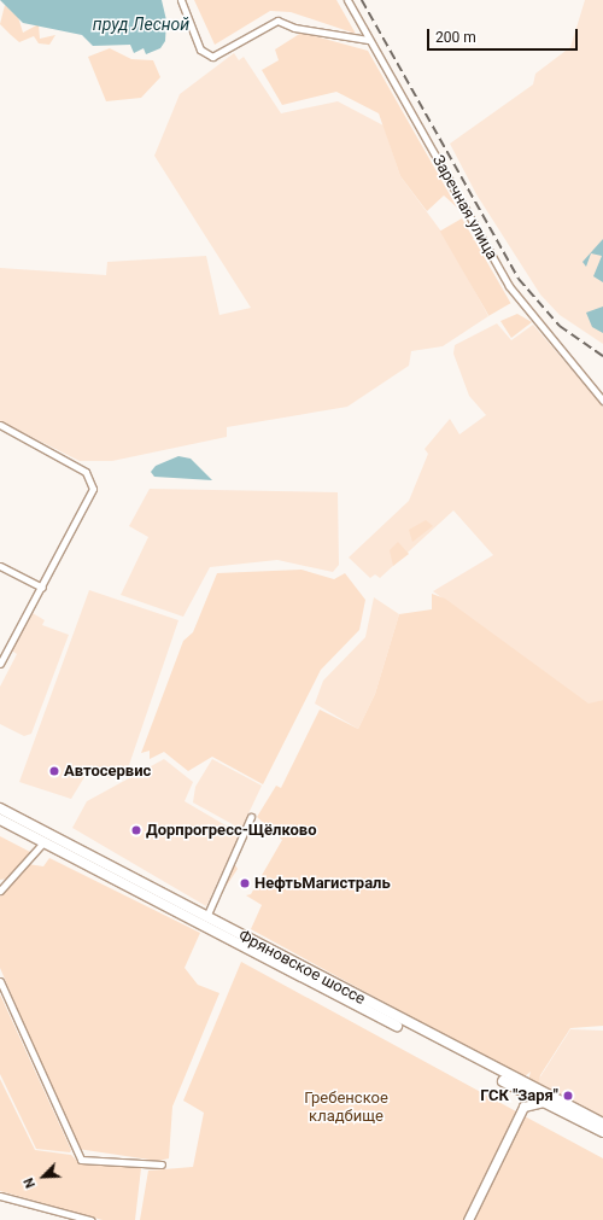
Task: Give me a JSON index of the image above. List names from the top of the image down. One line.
{"streets":{"main road":["Фряновское шоссе"],"street":["Заречная улица"]},"water":["пруд Лесной"],"parks":["Гребенское кладбище"],"places":["Автосервис","Дорпрогресс-Щёлково","НефтьМагистраль","ГСК \"Заря\""],"scale_bar":"200 m","north":"bottom left"}
